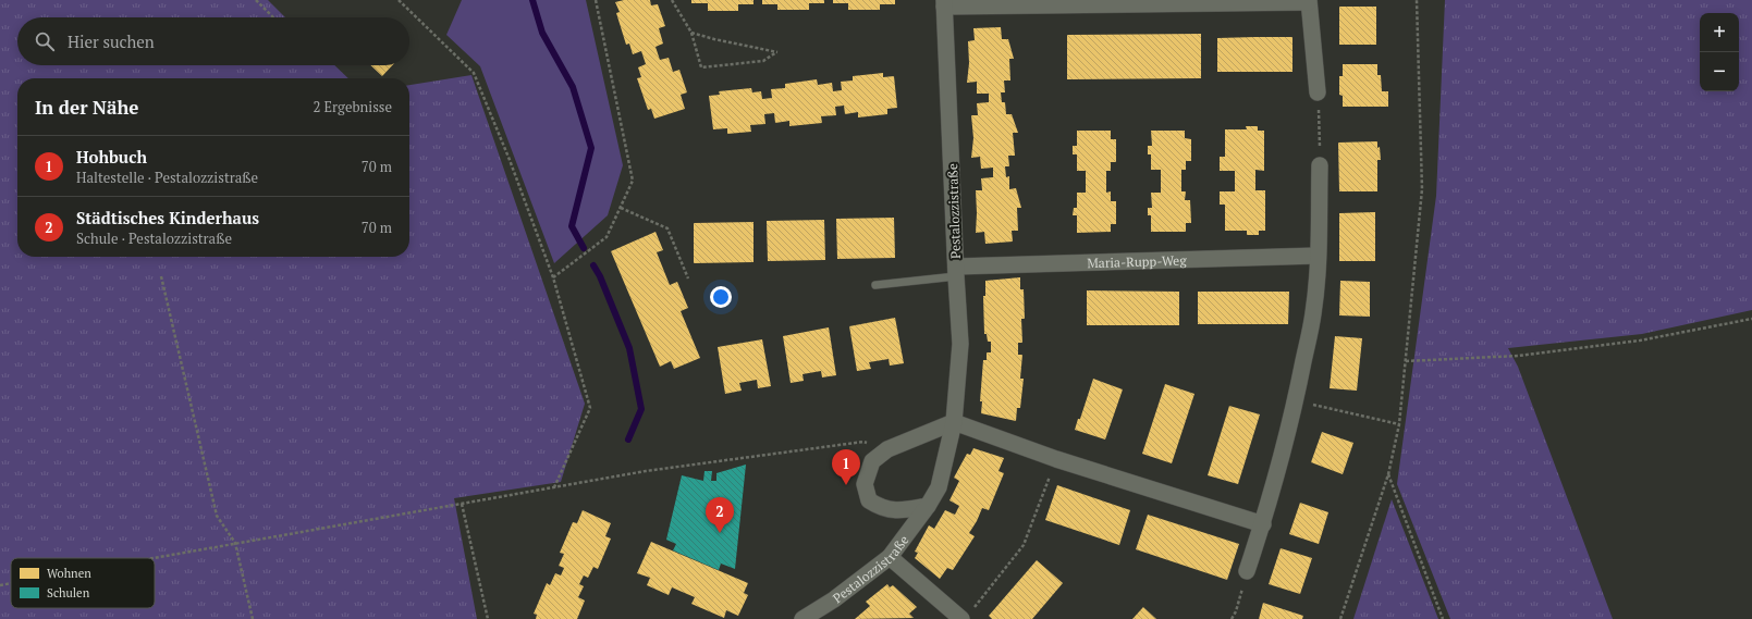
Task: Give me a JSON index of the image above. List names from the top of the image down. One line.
{"streets":{"street":["Pestalozzistraße","Maria-Rupp-Weg"]},"crossings":[["Pestalozzistraße","Maria-Rupp-Weg"]],"legend":["Wohnen","Schulen"],"page":{"map_buttons":["+","−"],"search":"Hier suchen","heading":["In der Nähe","2 Ergebnisse"],"list":[{"mark":"1","name":"Hohbuch","note":"Haltestelle · Pestalozzistraße","value":"70 m"},{"mark":"2","name":"Städtisches Kinderhaus","note":"Schule · Pestalozzistraße","value":"70 m"}],"pins":["1","2"]}}
